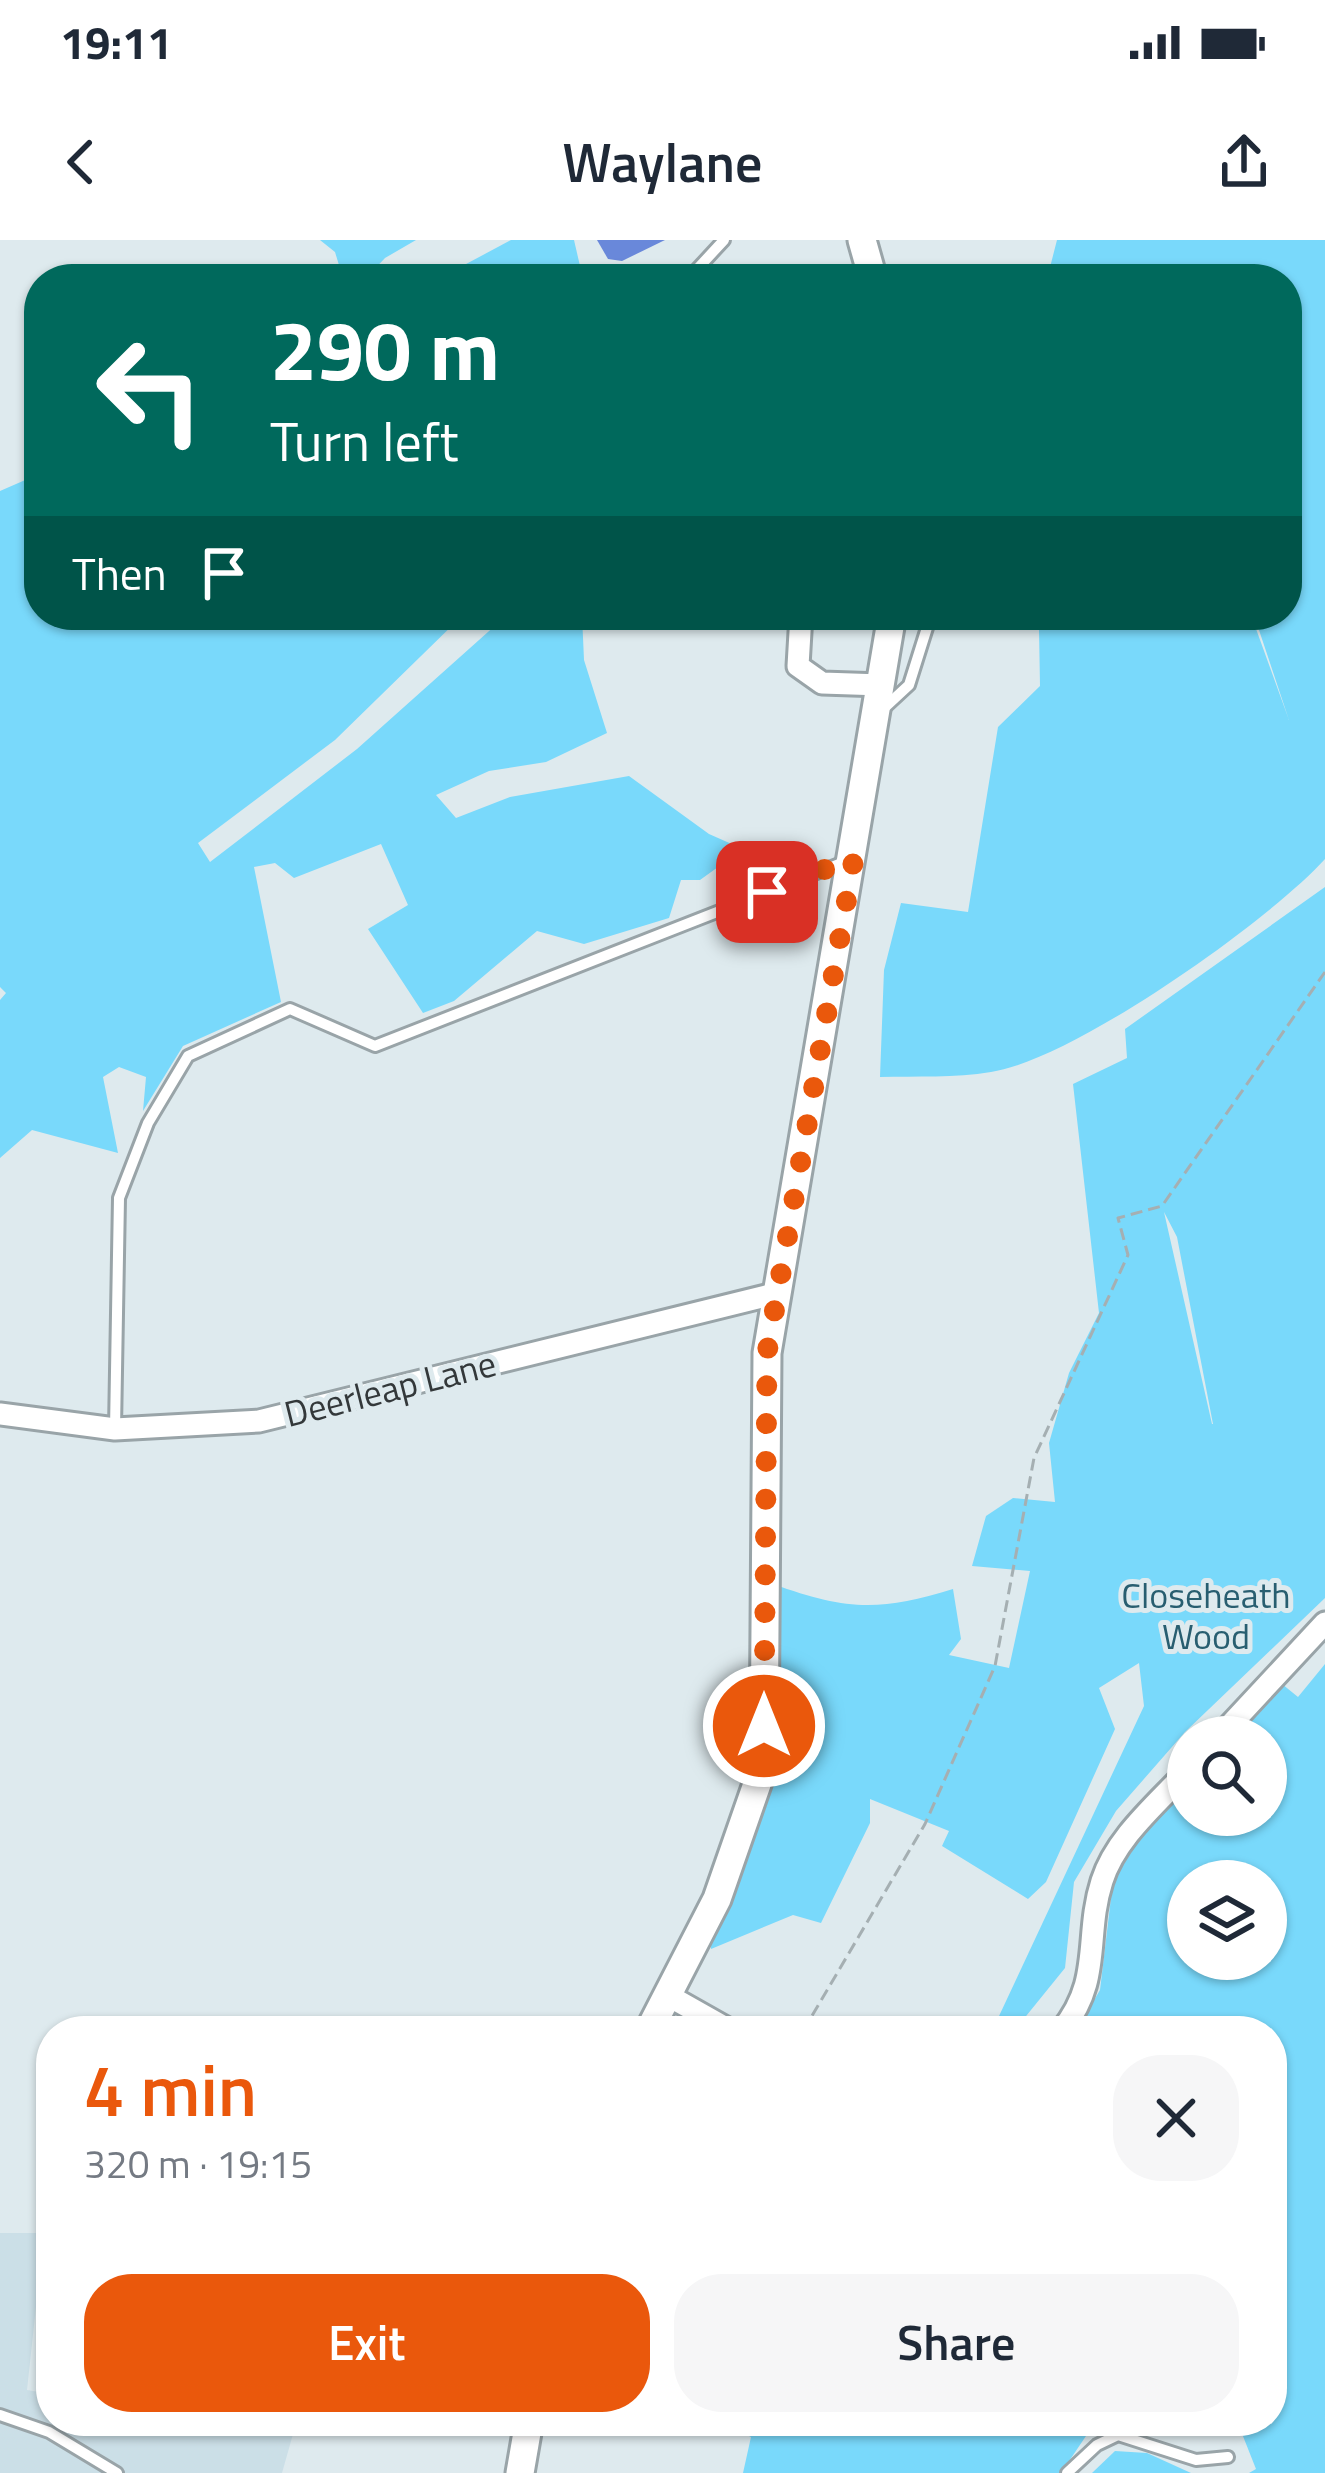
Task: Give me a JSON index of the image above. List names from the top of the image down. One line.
{"streets":{"street":["Deerleap Lane"]},"parks":["Closeheath Wood"],"page":{"status":"19:11","header":"Waylane","turn":["290 m","Turn left"],"then":"Then","heading":["4 min","320 m · 19:15"],"buttons":["Exit","Share"]}}
